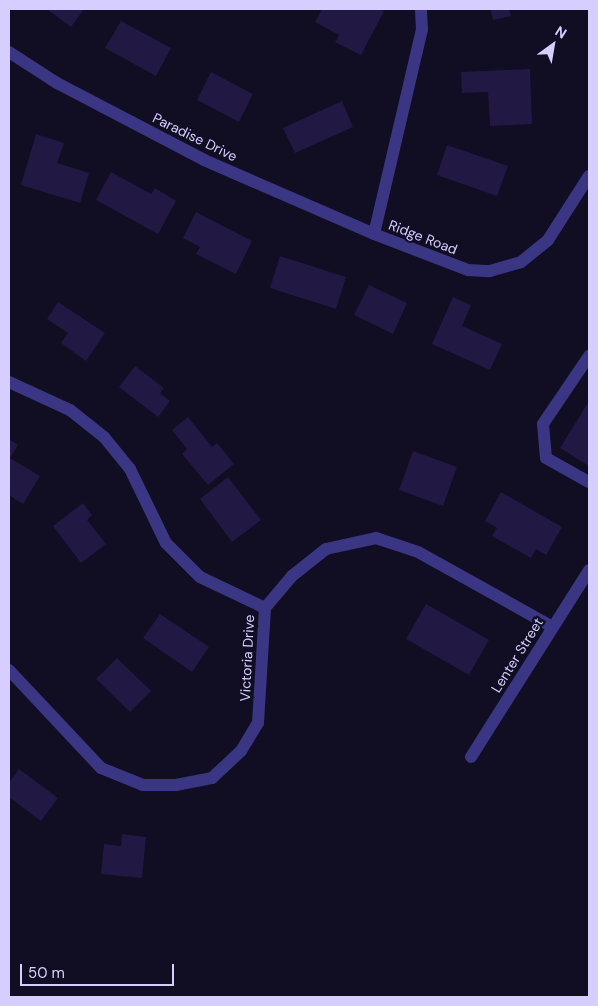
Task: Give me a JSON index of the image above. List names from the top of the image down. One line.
{"streets":{"street":["Paradise Drive","Ridge Road","Lenter Street","Victoria Drive"]},"crossings":[["Paradise Drive","Ridge Road"],["Lenter Street","Victoria Drive"]],"scale_bar":"50 m","north":"top right"}
